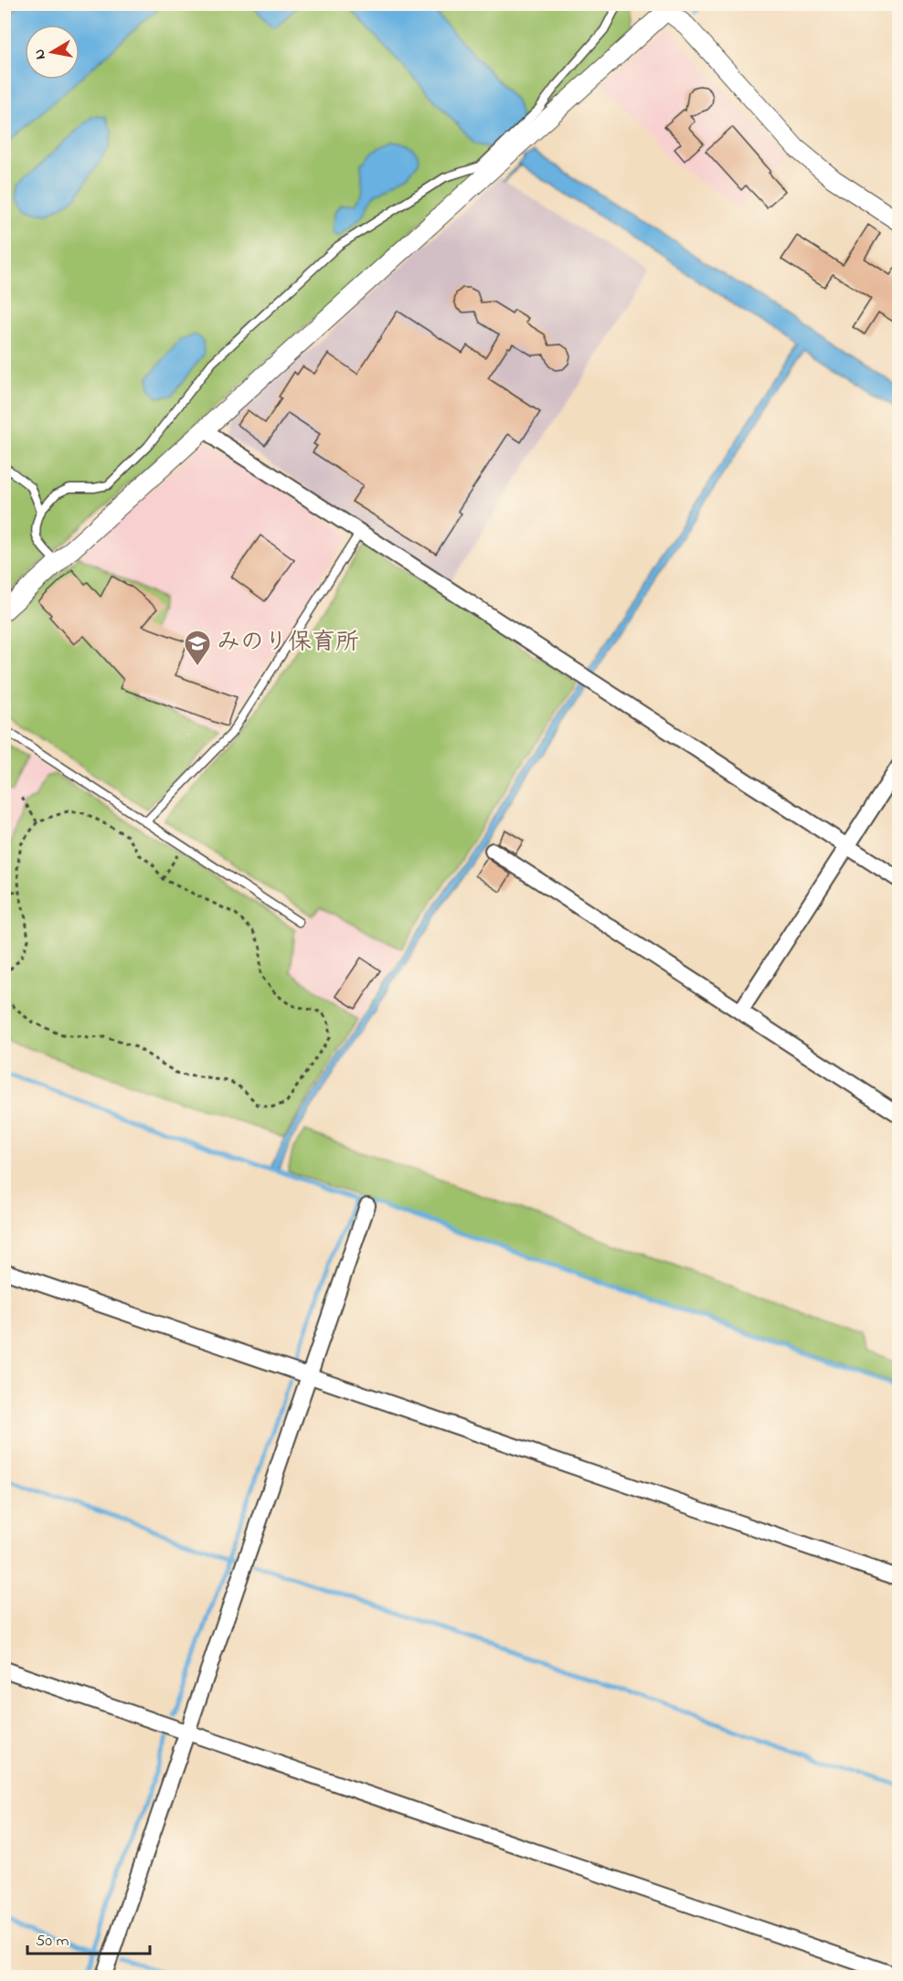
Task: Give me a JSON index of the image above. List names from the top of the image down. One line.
{"places":{"school or university":["みのり保育所"]},"scale_bar":"50 m","north":"left"}
